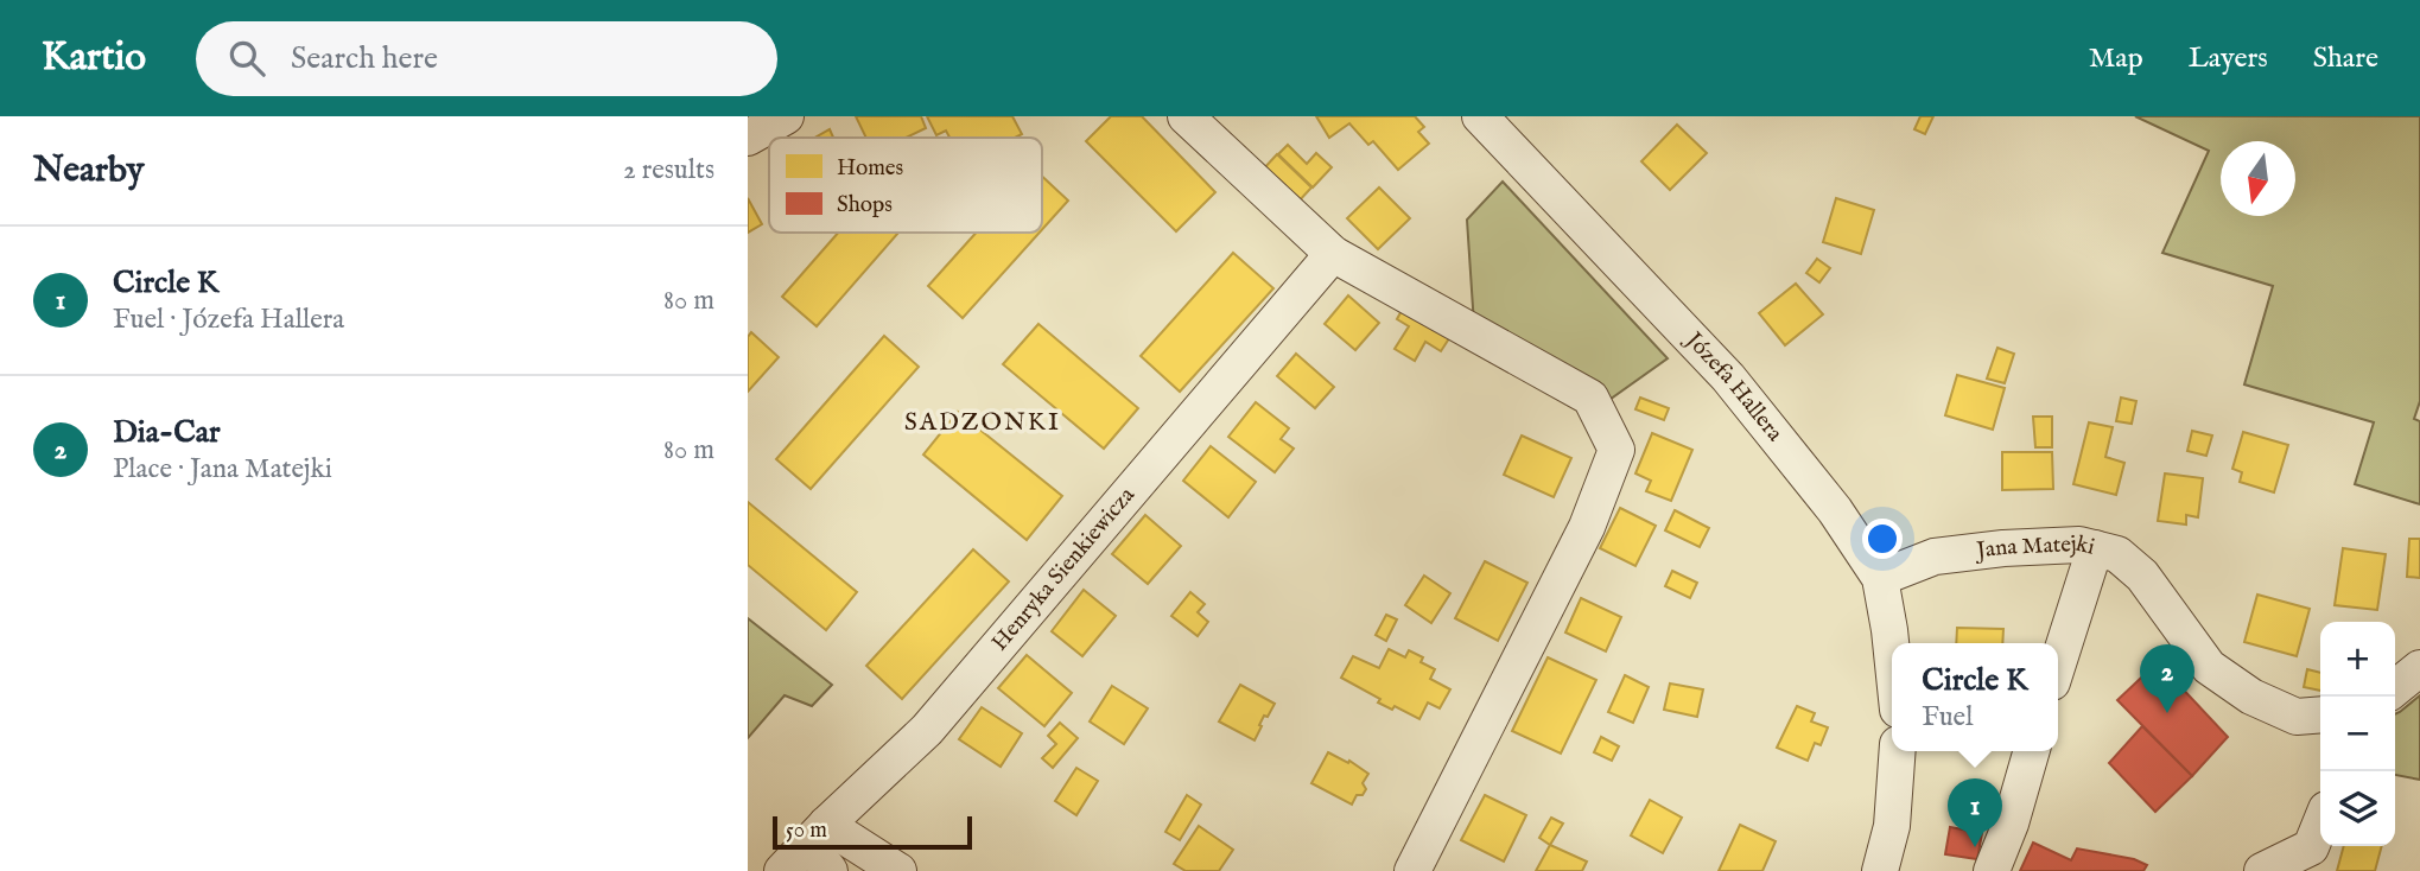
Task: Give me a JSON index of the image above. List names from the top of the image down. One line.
{"streets":{"street":["Józefa Hallera","Jana Matejki","Henryka Sienkiewicza"]},"crossings":[["Józefa Hallera","Jana Matejki"]],"districts":["SADZONKI"],"legend":["Homes","Shops"],"scale_bar":"50 m","north":"bottom","page":{"header":"Kartio","search":"Search here","nav":["Map","Layers","Share"],"heading":["Nearby","2 results"],"list":[{"mark":"1","name":"Circle K","note":"Fuel · Józefa Hallera","value":"80 m"},{"mark":"2","name":"Dia-Car","note":"Place · Jana Matejki","value":"80 m"}],"map_buttons":["+","−"],"popup":["Circle K","Fuel"],"pins":["2","1"],"scale":"50 m"}}
